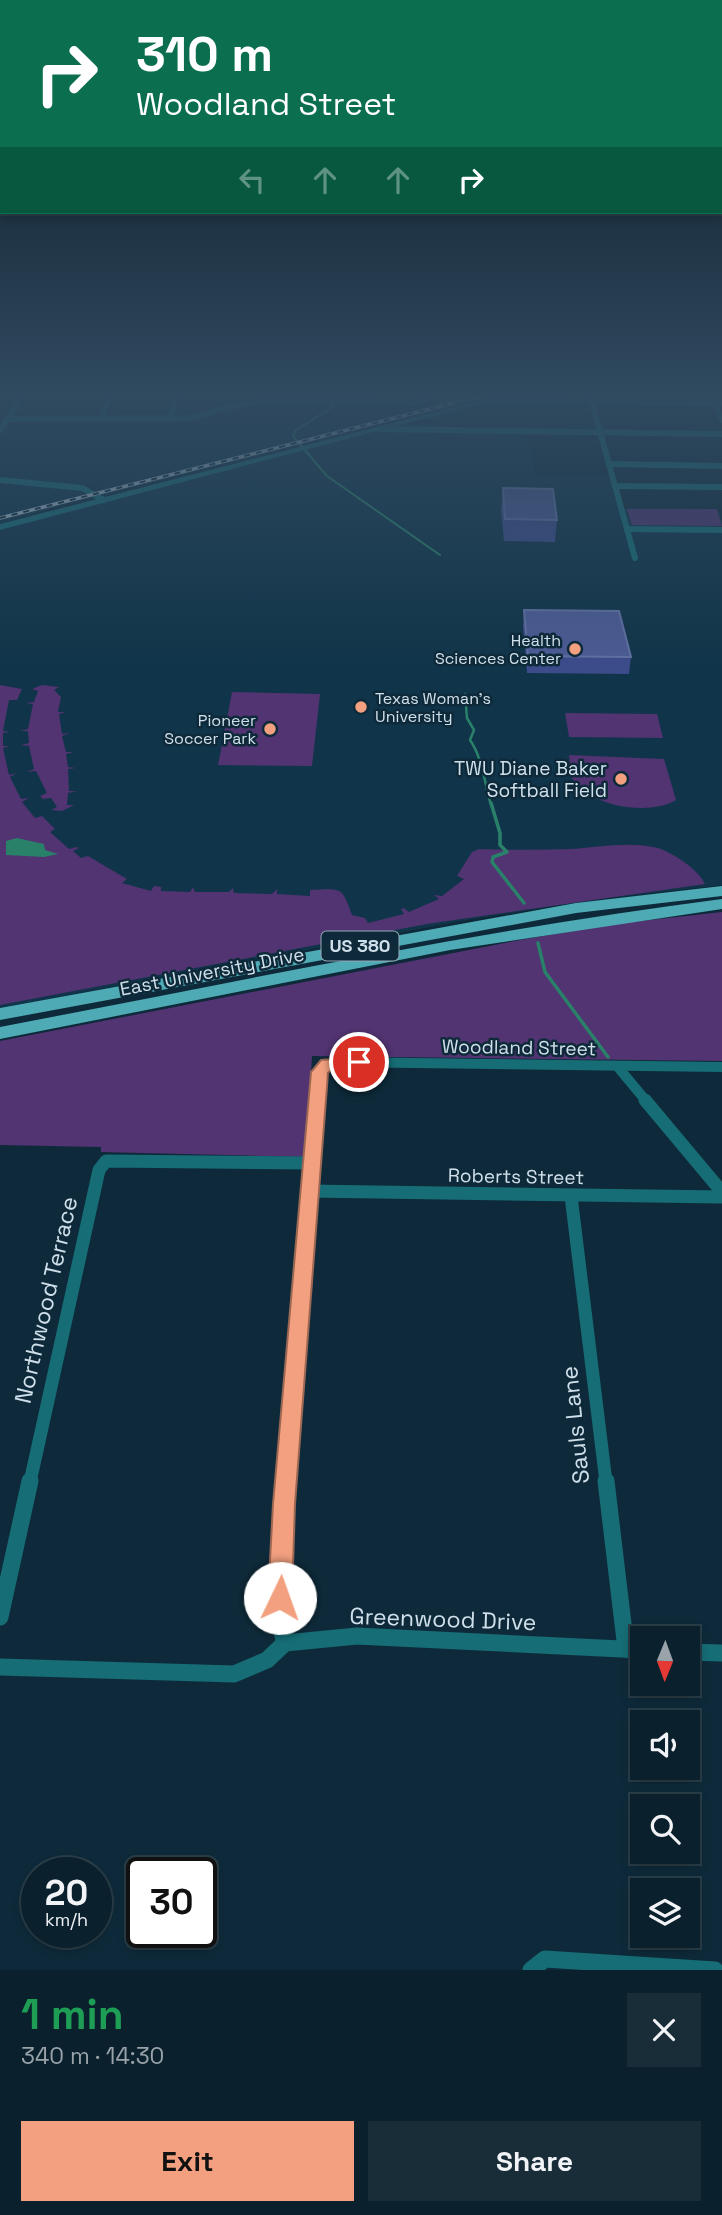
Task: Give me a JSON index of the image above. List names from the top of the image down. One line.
{"streets":{"main road":["US 380","East University Drive"],"street":["Woodland Street","Roberts Street","Northwood Terrace","Sauls Lane","Greenwood Drive"]},"crossings":[["Woodland Street","Northwood Terrace"],["Roberts Street","Sauls Lane"]],"places":["Health Sciences Center","Texas Woman's University","Pioneer Soccer Park","TWU Diane Baker Softball Field"],"north":"bottom","page":{"turn":["310 m","Woodland Street"],"speed":"20 km/h","limit":"30","heading":["1 min","340 m · 14:30"],"buttons":["Exit","Share"]}}
